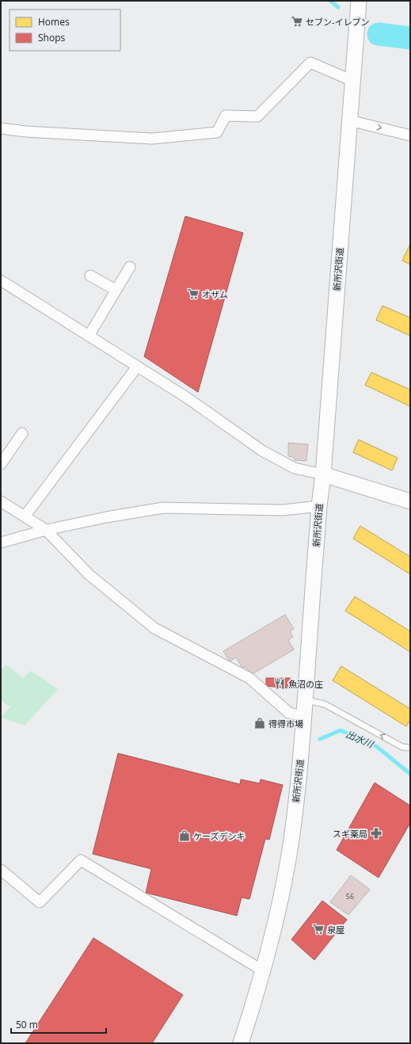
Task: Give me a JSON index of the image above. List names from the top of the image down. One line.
{"streets":{"street":["新所沢街道"]},"water":["出水川"],"places":{"supermarket":["セブン-イレブン","オザム","泉屋"],"restaurant":["魚沼の庄"],"shop":["得得市場","ケーズデンキ"],"pharmacy":["スギ薬局"]},"house_numbers":["56"],"legend":["Homes","Shops"],"scale_bar":"50 m"}
